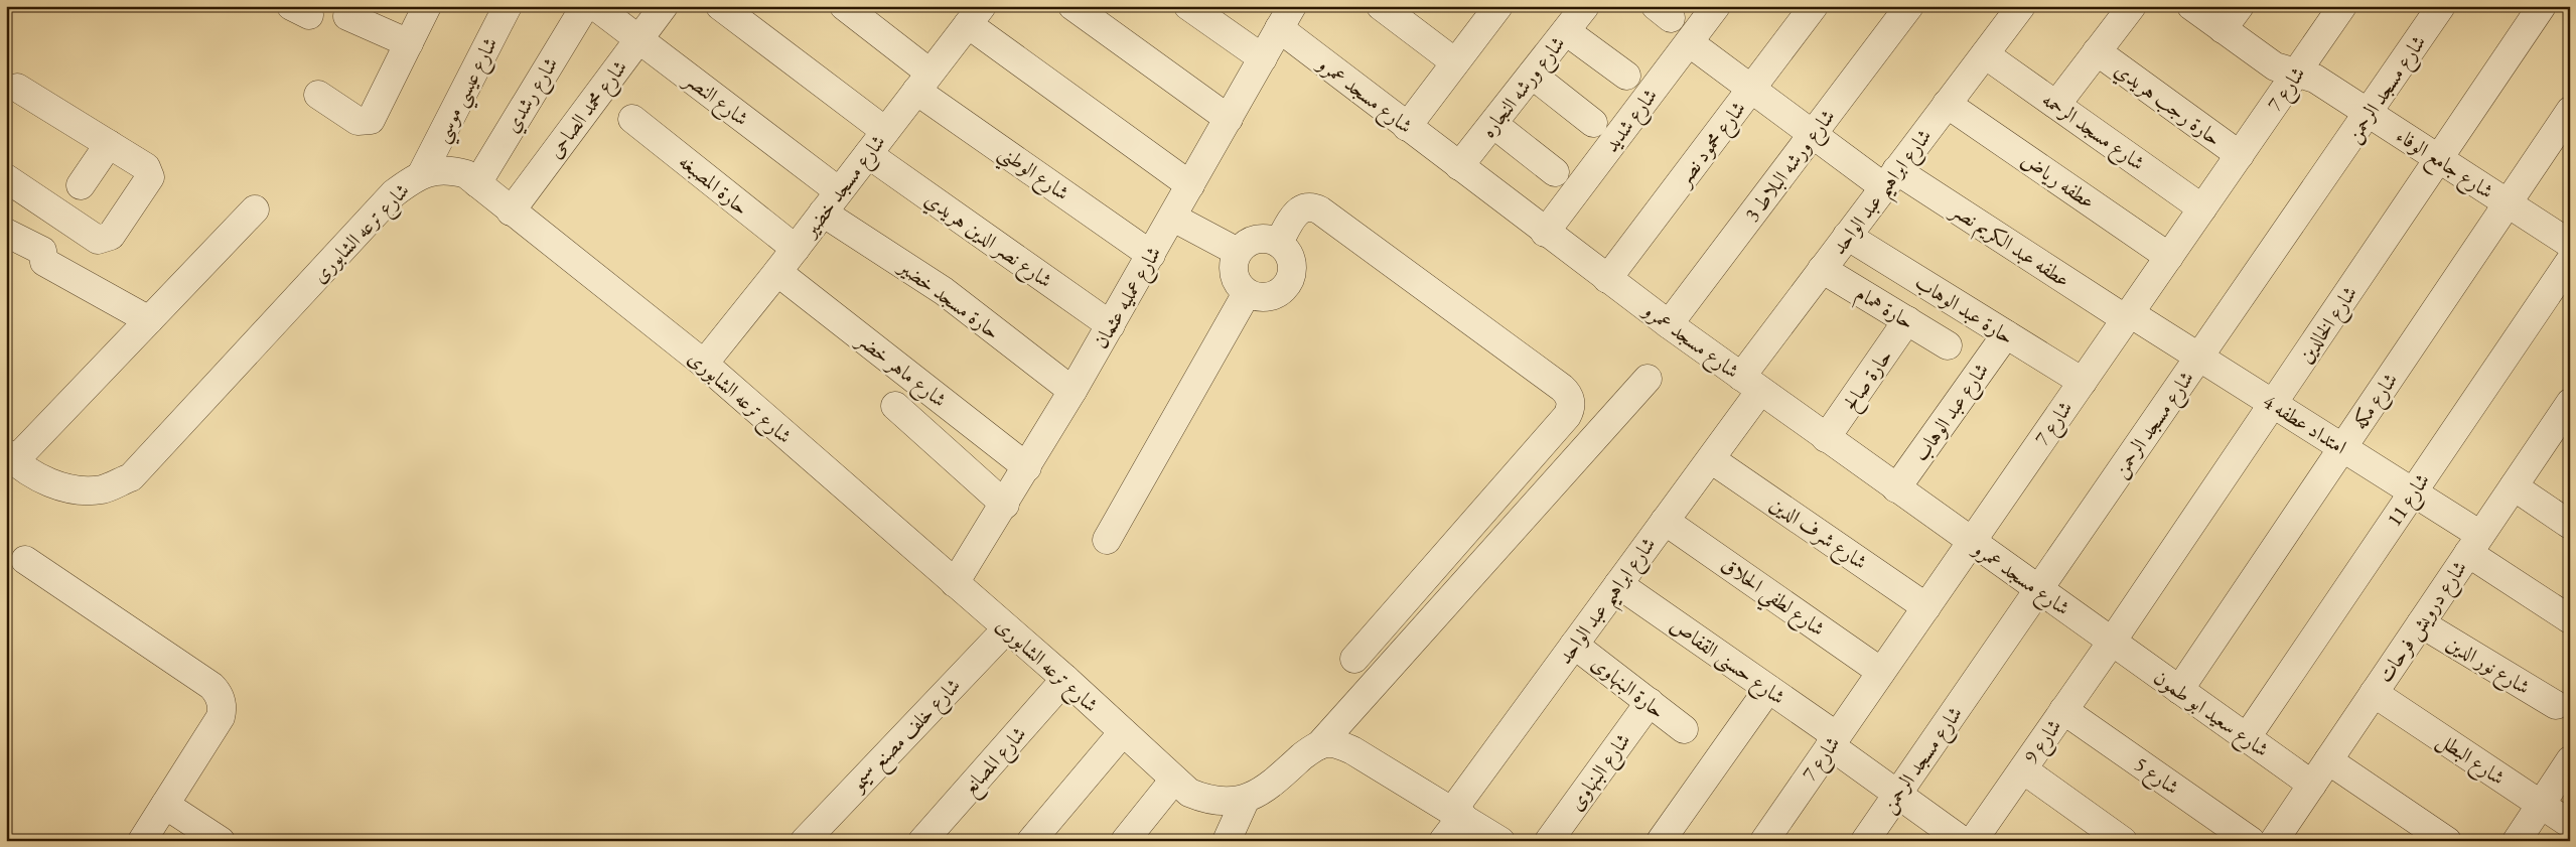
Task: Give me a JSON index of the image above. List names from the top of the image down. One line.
{"streets":{"street":["شارع ورشه النجاره","شارع 7","شارع مسجد الرحمن","شارع عيسي موسي","شارع رشدي","شارع مسجد عمرو","شارع النصر","حارة رجب هريدي","شارع محمد الصاحى","شارع شديد","شارع مسجد الرحمه","شارع محمود نصر","شارع جامع الوفاء","شارع ورشه البلاط 3","شارع الوطني","عطفه رياض","حارة المصبغه","شارع مسجد خضير","شارع ابراهيم عبد الواحد","شارع ترعه الشابورى","شارع نصر الدين هريدي","عطفه عبد الكريم نصر","شارع عمليه عثمان","حارة مسجد خضير","حارة همام","حارة عبد الوهاب","شارع الخالدين","شارع ماهر خضر","حارة صالح","شارع مكه","شارع عبد الوهاب","امتداد عطفه 4","شارع 11","شارع شرف الدين","شارع لطفي الحلاق","شارع درويش فرحات","شارع حسنى القفاص","شارع نور الدين","حارة البنهاوى","شارع سعيد ابو طمون","شارع خلف مصنع سيمو","شارع 9","شارع البطل","شارع المصانع","شارع البنهاوى","شارع 5"]},"crossings":[["شارع ورشه النجاره","شارع مسجد عمرو"],["شارع 7","شارع مسجد عمرو"],["شارع 7","حارة رجب هريدي"],["شارع 7","شارع مسجد الرحمه"],["شارع 7","شارع جامع الوفاء"],["شارع 7","عطفه رياض"],["شارع 7","عطفه عبد الكريم نصر"],["شارع 7","حارة عبد الوهاب"],["شارع 7","امتداد عطفه 4"],["شارع 7","شارع شرف الدين"],["شارع 7","شارع لطفي الحلاق"],["شارع 7","شارع حسنى القفاص"],["شارع مسجد الرحمن","شارع مسجد عمرو"],["شارع مسجد الرحمن","شارع جامع الوفاء"],["شارع مسجد الرحمن","امتداد عطفه 4"],["شارع مسجد الرحمن","شارع حسنى القفاص"],["شارع عيسي موسي","شارع ترعه الشابورى"],["شارع رشدي","شارع ترعه الشابورى"],["شارع مسجد عمرو","شارع شديد"],["شارع مسجد عمرو","شارع محمود نصر"],["شارع مسجد عمرو","شارع ورشه البلاط 3"],["شارع مسجد عمرو","شارع ابراهيم عبد الواحد"],["شارع مسجد عمرو","شارع عمليه عثمان"],["شارع مسجد عمرو","شارع الخالدين"],["شارع مسجد عمرو","حارة صالح"],["شارع مسجد عمرو","شارع عبد الوهاب"],["شارع مسجد عمرو","شارع سعيد ابو طمون"],["شارع مسجد عمرو","شارع 9"],["شارع النصر","شارع محمد الصاحى"],["شارع النصر","شارع مسجد خضير"],["شارع النصر","حارة مسجد خضير"],["شارع محمد الصاحى","شارع ترعه الشابورى"],["شارع شديد","عطفه عبد الكريم نصر"],["شارع مسجد الرحمه","شارع ابراهيم عبد الواحد"],["شارع محمود نصر","عطفه عبد الكريم نصر"],["شارع جامع الوفاء","شارع الخالدين"],["شارع جامع الوفاء","شارع مكه"],["شارع ورشه البلاط 3","عطفه عبد الكريم نصر"],["شارع الوطني","شارع مسجد خضير"],["شارع الوطني","شارع عمليه عثمان"],["عطفه رياض","شارع ابراهيم عبد الواحد"],["حارة المصبغه","شارع مسجد خضير"],["شارع مسجد خضير","شارع ترعه الشابورى"],["شارع مسجد خضير","شارع نصر الدين هريدي"],["شارع مسجد خضير","حارة مسجد خضير"],["شارع مسجد خضير","شارع ماهر خضر"],["شارع ابراهيم عبد الواحد","عطفه عبد الكريم نصر"],["شارع ابراهيم عبد الواحد","حارة همام"],["شارع ابراهيم عبد الواحد","حارة عبد الوهاب"],["شارع ابراهيم عبد الواحد","شارع شرف الدين"],["شارع ابراهيم عبد الواحد","شارع لطفي الحلاق"],["شارع ابراهيم عبد الواحد","شارع حسنى القفاص"],["شارع ابراهيم عبد الواحد","حارة البنهاوى"],["شارع ترعه الشابورى","شارع عمليه عثمان"],["شارع ترعه الشابورى","شارع خلف مصنع سيمو"],["شارع ترعه الشابورى","شارع المصانع"],["شارع نصر الدين هريدي","شارع عمليه عثمان"],["عطفه عبد الكريم نصر","امتداد عطفه 4"],["شارع عمليه عثمان","حارة مسجد خضير"],["شارع عمليه عثمان","شارع ماهر خضر"],["حارة همام","حارة صالح"],["حارة عبد الوهاب","شارع عبد الوهاب"],["شارع الخالدين","امتداد عطفه 4"],["شارع الخالدين","شارع سعيد ابو طمون"],["شارع الخالدين","شارع 9"],["شارع مكه","امتداد عطفه 4"],["شارع مكه","شارع سعيد ابو طمون"],["امتداد عطفه 4","شارع 11"],["امتداد عطفه 4","شارع درويش فرحات"],["شارع 11","شارع سعيد ابو طمون"],["شارع درويش فرحات","شارع نور الدين"],["شارع درويش فرحات","شارع سعيد ابو طمون"],["شارع درويش فرحات","شارع البطل"],["شارع حسنى القفاص","شارع 9"],["حارة البنهاوى","شارع البنهاوى"],["شارع سعيد ابو طمون","شارع 9"],["شارع 9","شارع 5"]]}
